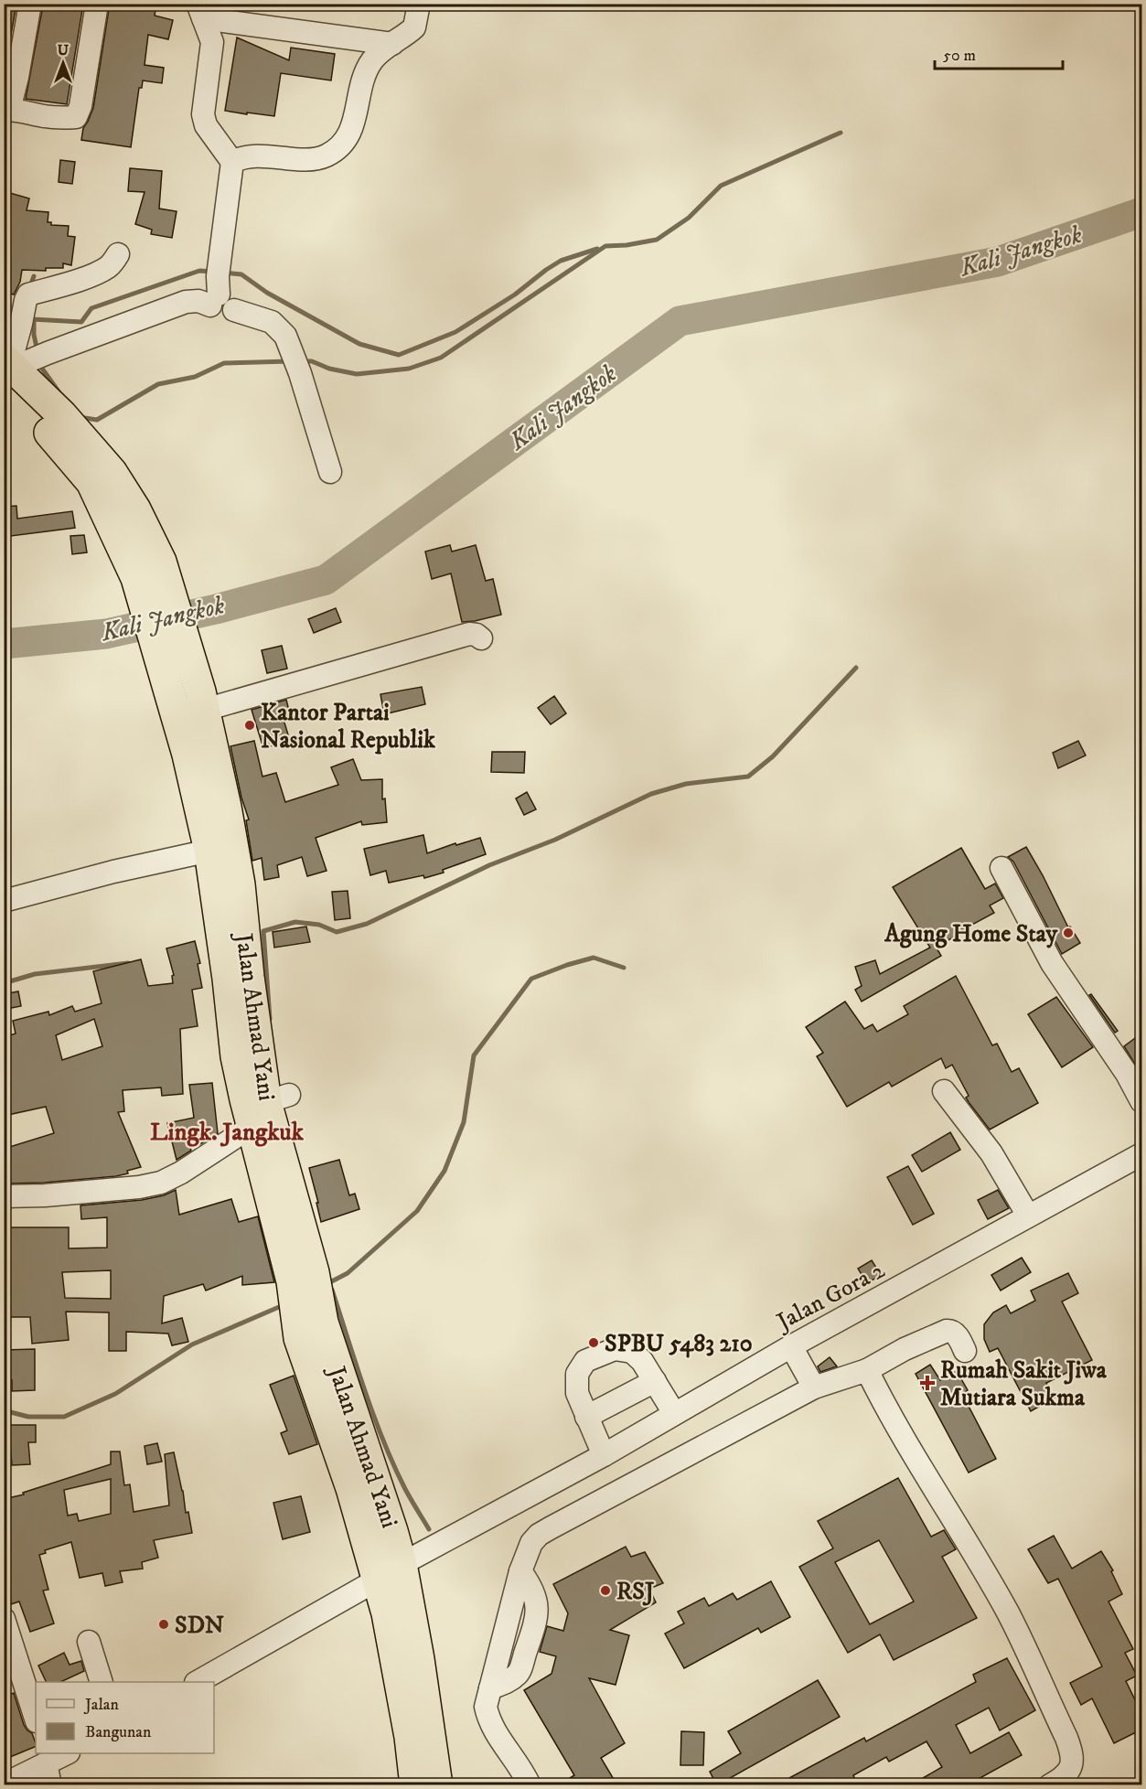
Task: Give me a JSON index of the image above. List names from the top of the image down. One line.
{"streets":{"highway":["Jalan Ahmad Yani"],"street":["Jalan Gora 2"]},"crossings":[["Jalan Ahmad Yani","Jalan Gora 2"]],"districts":["Lingk. Jangkuk"],"water":["Kali Jangkok"],"places":{"other":["Kantor Partai Nasional Republik","Agung Home Stay","SPBU 5483 210","RSJ","SDN"],"health":["Rumah Sakit Jiwa Mutiara Sukma"]},"legend":["Jalan","Bangunan"],"scale_bar":"50 m","north":"top"}
